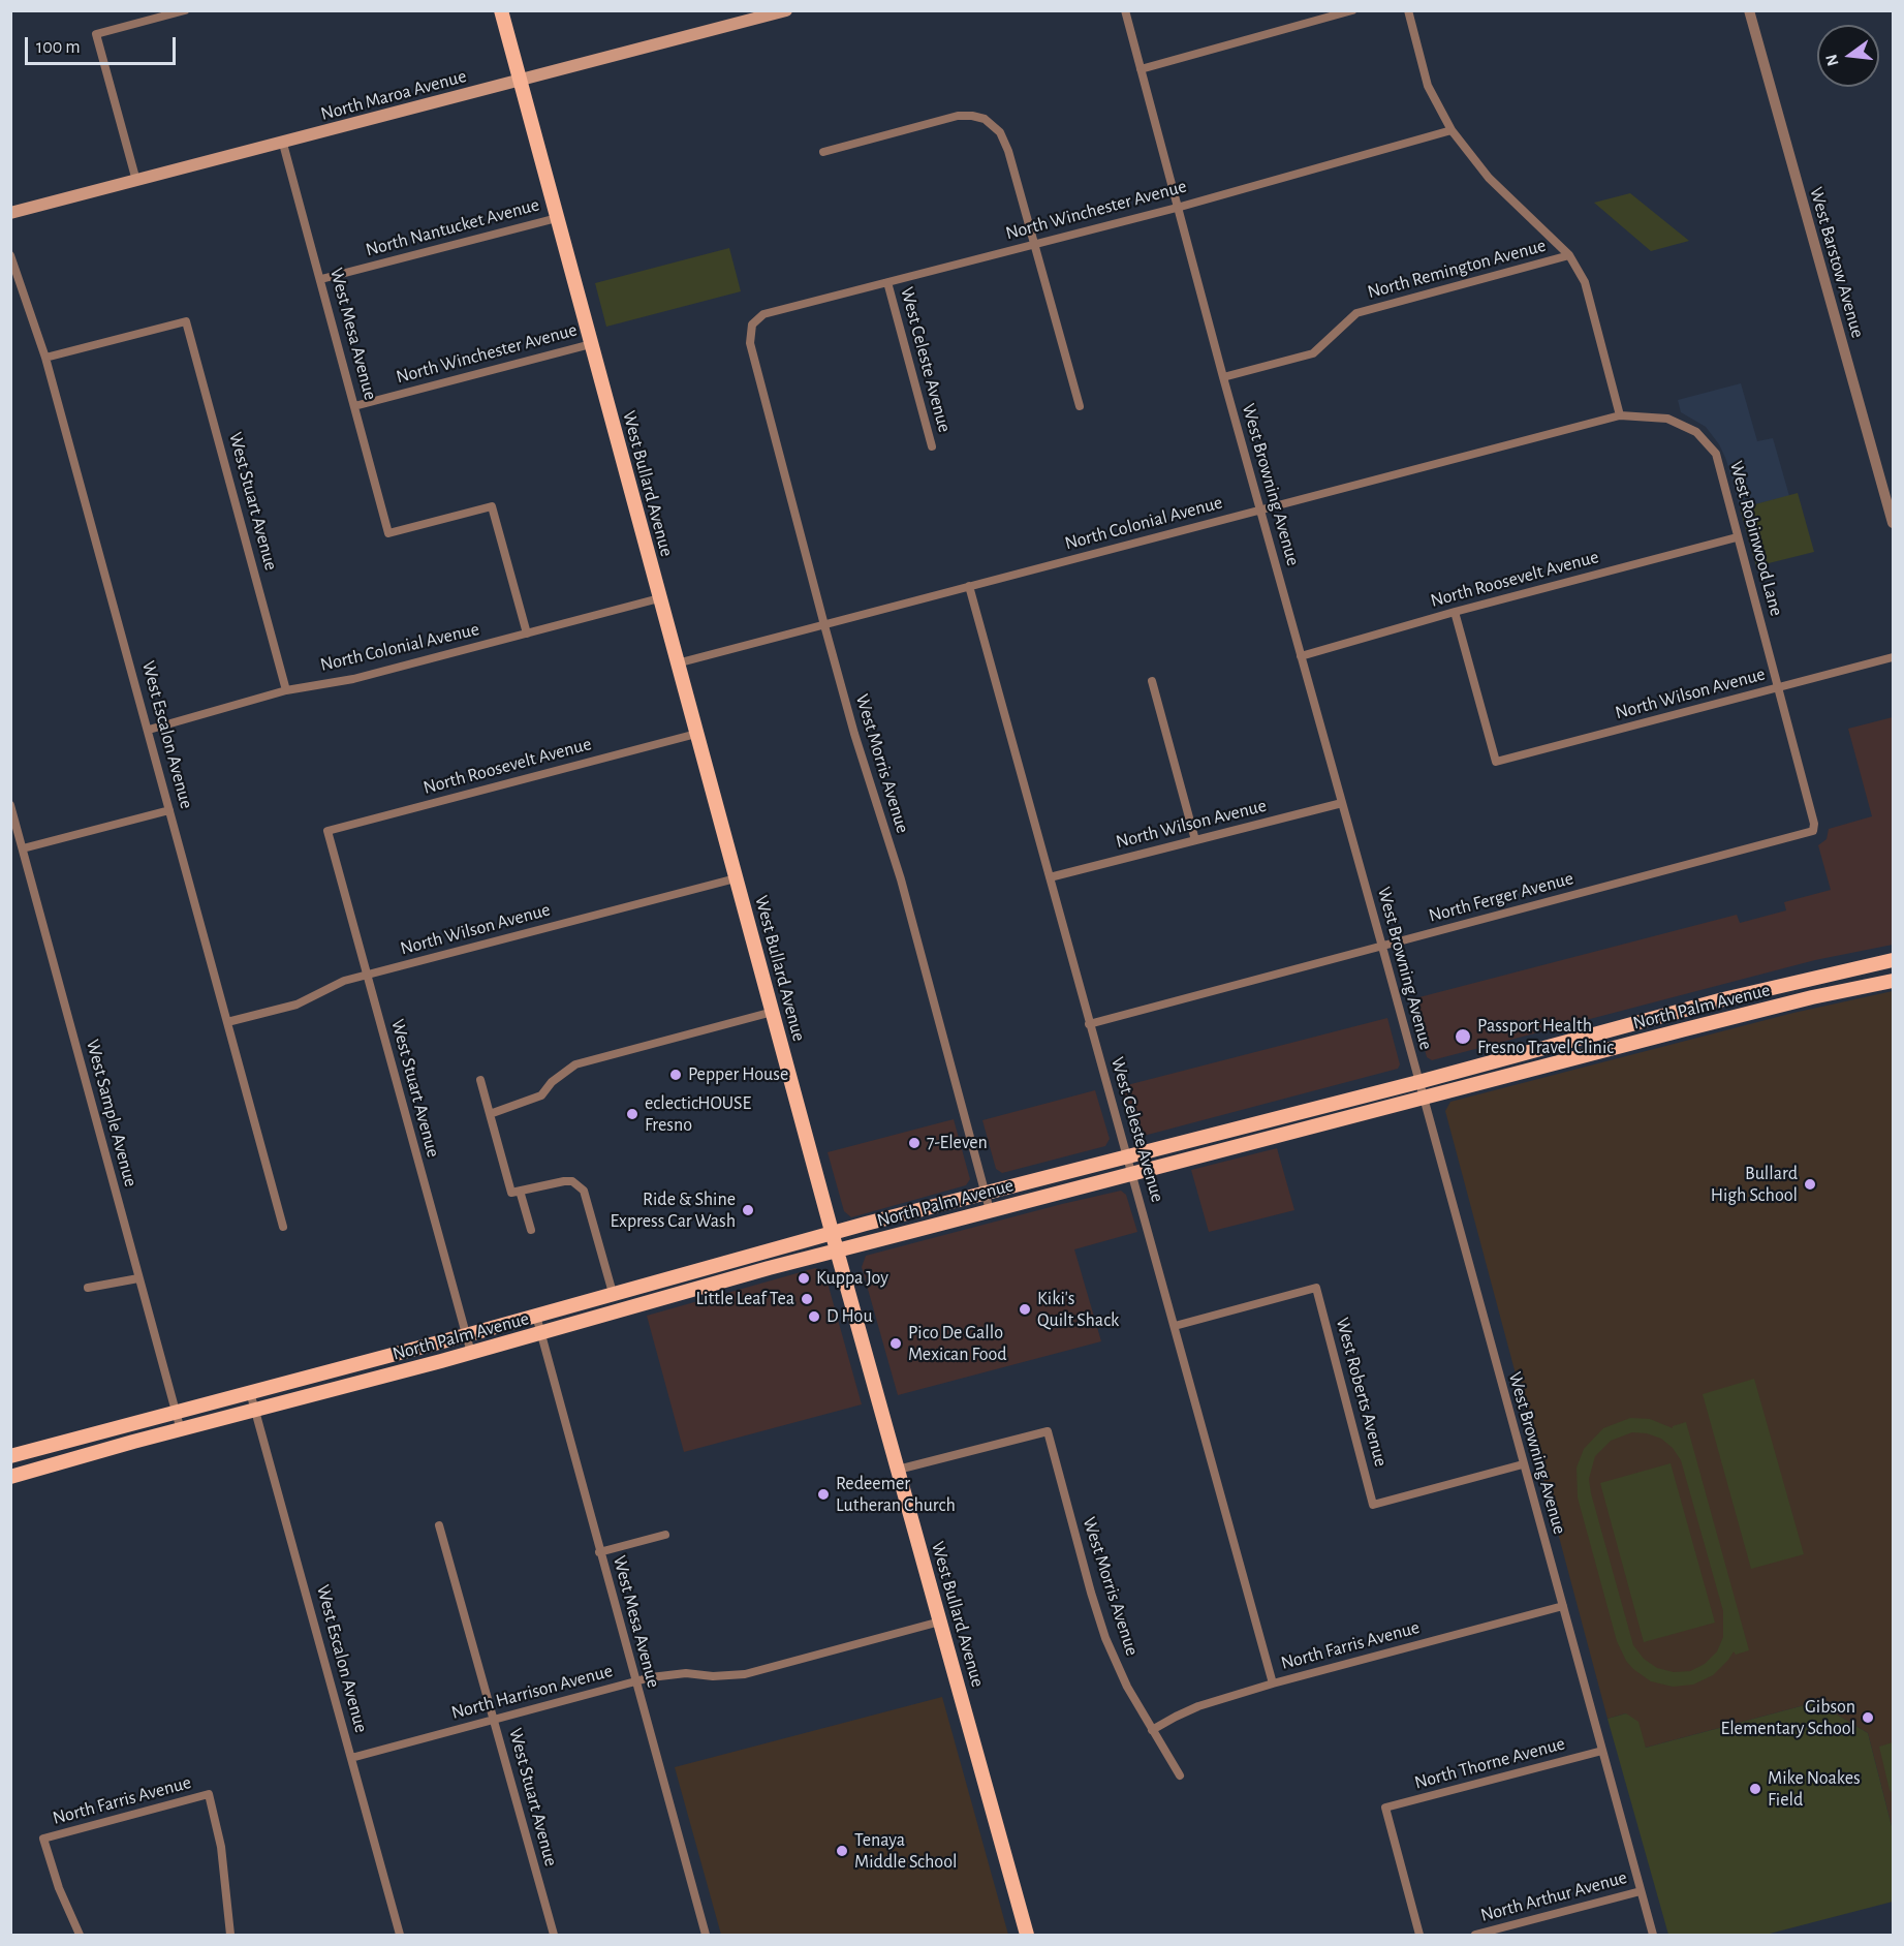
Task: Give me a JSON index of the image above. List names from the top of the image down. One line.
{"streets":{"main road":["North Maroa Avenue","West Bullard Avenue","North Palm Avenue"],"street":["North Winchester Avenue","North Nantucket Avenue","West Barstow Avenue","North Remington Avenue","West Mesa Avenue","West Celeste Avenue","West Browning Avenue","West Stuart Avenue","North Colonial Avenue","West Robinwood Lane","North Roosevelt Avenue","North Wilson Avenue","West Escalon Avenue","West Morris Avenue","North Ferger Avenue","West Sample Avenue","West Roberts Avenue","North Farris Avenue","North Harrison Avenue","North Thorne Avenue","North Arthur Avenue"]},"crossings":[["North Maroa Avenue","West Mesa Avenue"],["North Maroa Avenue","West Bullard Avenue"],["North Winchester Avenue","West Mesa Avenue"],["North Winchester Avenue","West Celeste Avenue"],["North Winchester Avenue","West Bullard Avenue"],["North Winchester Avenue","West Browning Avenue"],["North Winchester Avenue","West Morris Avenue"],["North Nantucket Avenue","West Mesa Avenue"],["North Nantucket Avenue","West Bullard Avenue"],["North Remington Avenue","West Browning Avenue"],["West Mesa Avenue","North Colonial Avenue"],["West Mesa Avenue","North Palm Avenue"],["West Mesa Avenue","North Harrison Avenue"],["West Celeste Avenue","North Colonial Avenue"],["West Celeste Avenue","North Wilson Avenue"],["West Celeste Avenue","North Ferger Avenue"],["West Celeste Avenue","North Palm Avenue"],["West Celeste Avenue","West Roberts Avenue"],["West Celeste Avenue","North Farris Avenue"],["West Bullard Avenue","North Colonial Avenue"],["West Bullard Avenue","North Roosevelt Avenue"],["West Bullard Avenue","North Wilson Avenue"],["West Bullard Avenue","West Morris Avenue"],["West Bullard Avenue","North Palm Avenue"],["West Bullard Avenue","North Harrison Avenue"],["West Browning Avenue","North Colonial Avenue"],["West Browning Avenue","North Roosevelt Avenue"],["West Browning Avenue","North Wilson Avenue"],["West Browning Avenue","North Ferger Avenue"],["West Browning Avenue","North Palm Avenue"],["West Browning Avenue","West Roberts Avenue"],["West Browning Avenue","North Farris Avenue"],["West Browning Avenue","North Thorne Avenue"],["West Browning Avenue","North Arthur Avenue"],["West Stuart Avenue","North Colonial Avenue"],["West Stuart Avenue","North Roosevelt Avenue"],["West Stuart Avenue","North Wilson Avenue"],["West Stuart Avenue","West Escalon Avenue"],["West Stuart Avenue","North Palm Avenue"],["West Stuart Avenue","North Harrison Avenue"],["North Colonial Avenue","West Robinwood Lane"],["North Colonial Avenue","West Escalon Avenue"],["North Colonial Avenue","West Morris Avenue"],["West Robinwood Lane","North Roosevelt Avenue"],["West Robinwood Lane","North Wilson Avenue"],["West Robinwood Lane","North Ferger Avenue"],["North Roosevelt Avenue","North Wilson Avenue"],["North Wilson Avenue","West Escalon Avenue"],["West Escalon Avenue","North Palm Avenue"],["West Escalon Avenue","North Harrison Avenue"],["West Morris Avenue","North Palm Avenue"],["West Morris Avenue","North Farris Avenue"],["North Palm Avenue","West Sample Avenue"]],"places":["Passport Health Fresno Travel Clinic","Pepper House","eclecticHOUSE Fresno","7-Eleven","Bullard High School","Ride & Shine Express Car Wash","Kuppa Joy","Little Leaf Tea","Kiki's Quilt Shack","D Hou","Pico De Gallo Mexican Food","Redeemer Lutheran Church","Gibson Elementary School","Mike Noakes Field","Tenaya Middle School"],"scale_bar":"100 m","north":"left"}
